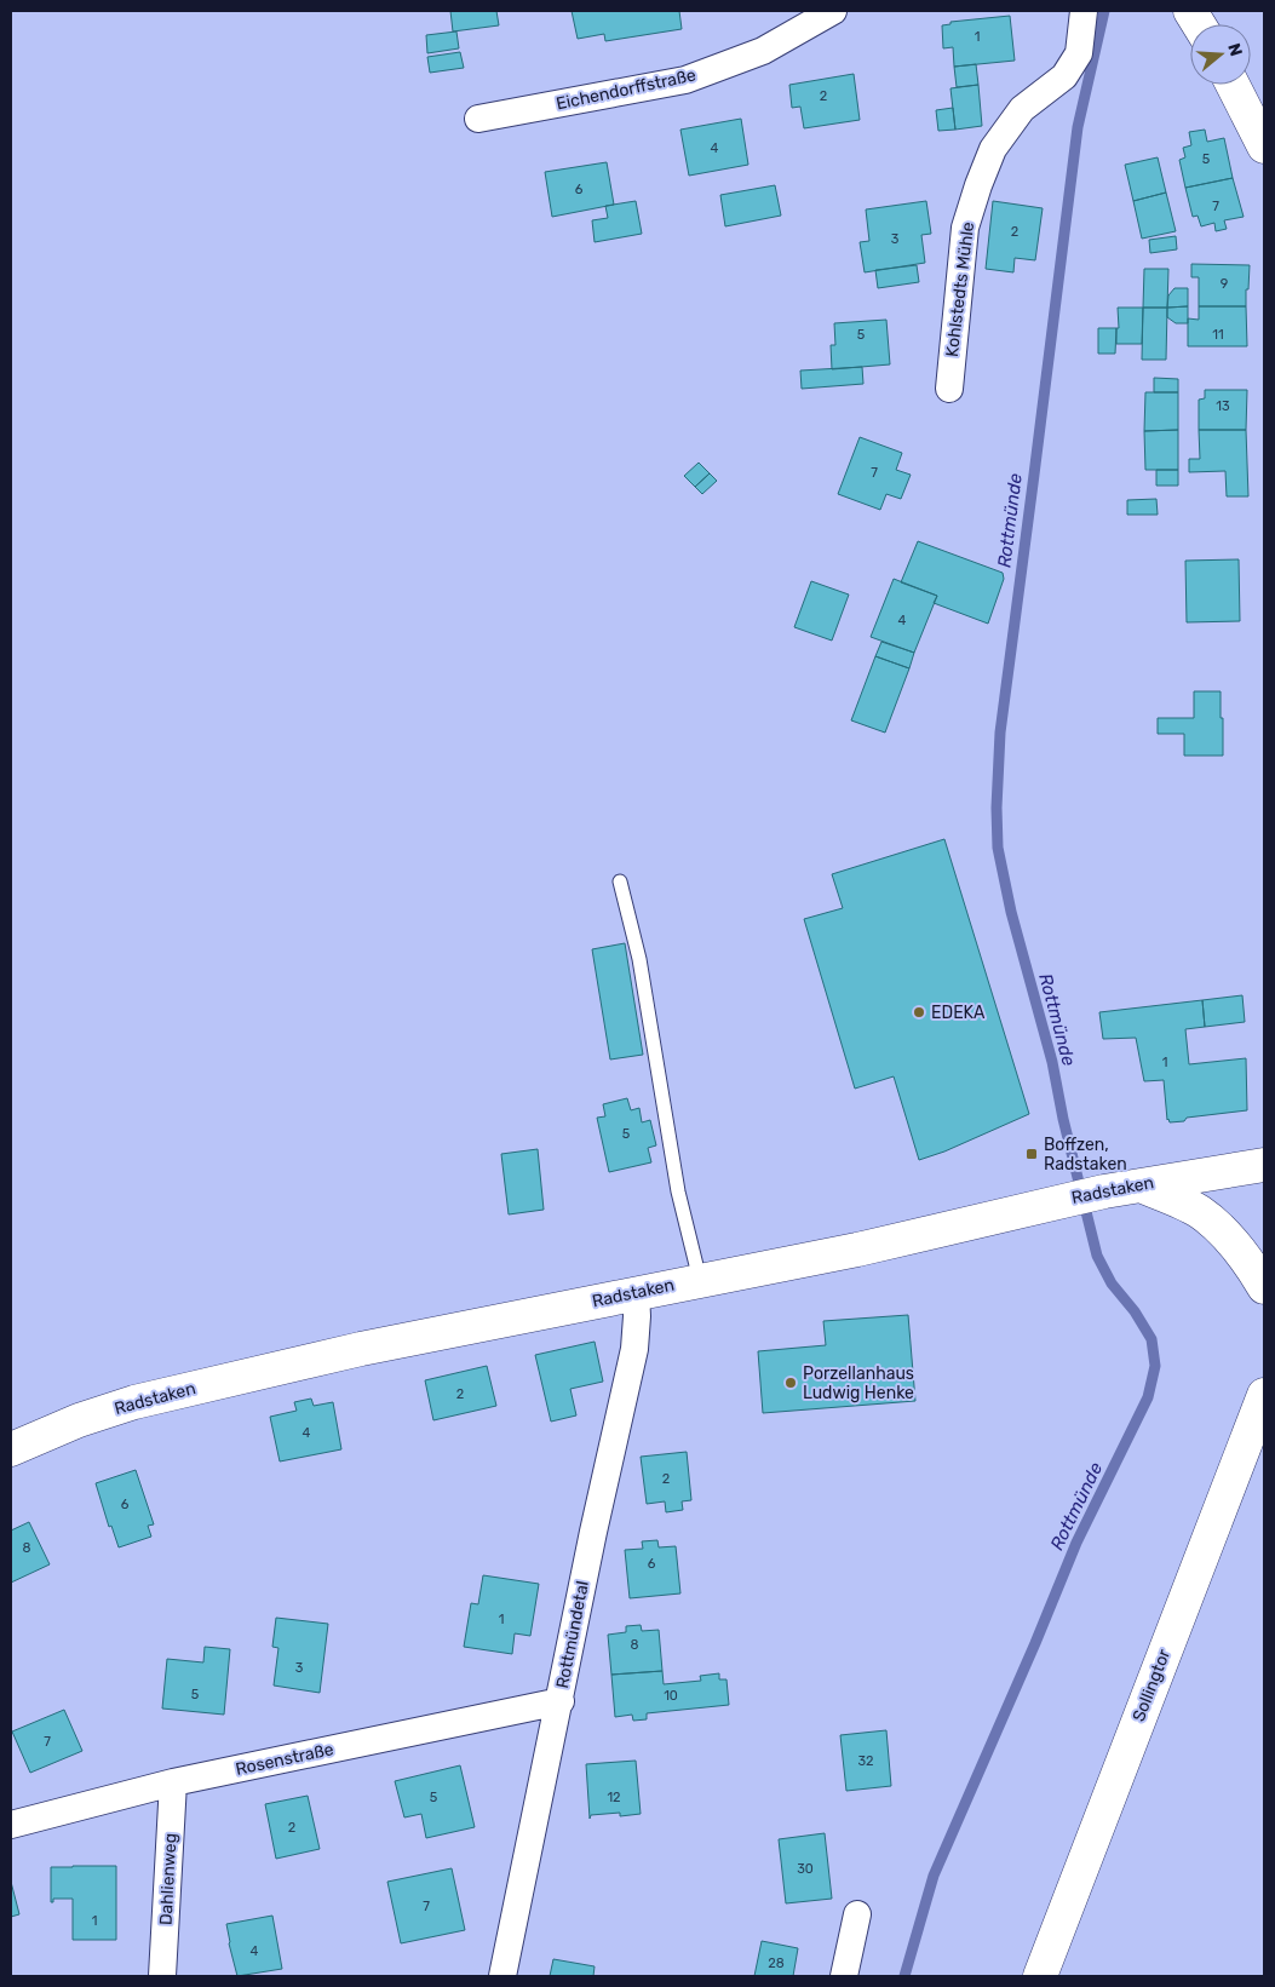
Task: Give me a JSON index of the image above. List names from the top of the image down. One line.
{"streets":{"main road":["Radstaken","Sollingtor"],"street":["Eichendorffstraße","Kohlstedts Mühle","Rottmündetal","Rosenstraße","Dahlienweg"]},"crossings":[["Radstaken","Rottmündetal"],["Rottmündetal","Rosenstraße"],["Rosenstraße","Dahlienweg"]],"water":["Rottmünde"],"places":{"other":["EDEKA","Porzellanhaus Ludwig Henke"],"transit":["Boffzen, Radstaken"]},"house_numbers":["1","2","4","5","6","7","2","3","9","5","11","13","7","4","1","5","2","4","2","6","8","6","1","8","3","5","10","7","32","5","12","2","30","7","1","4","28"],"north":"right"}
